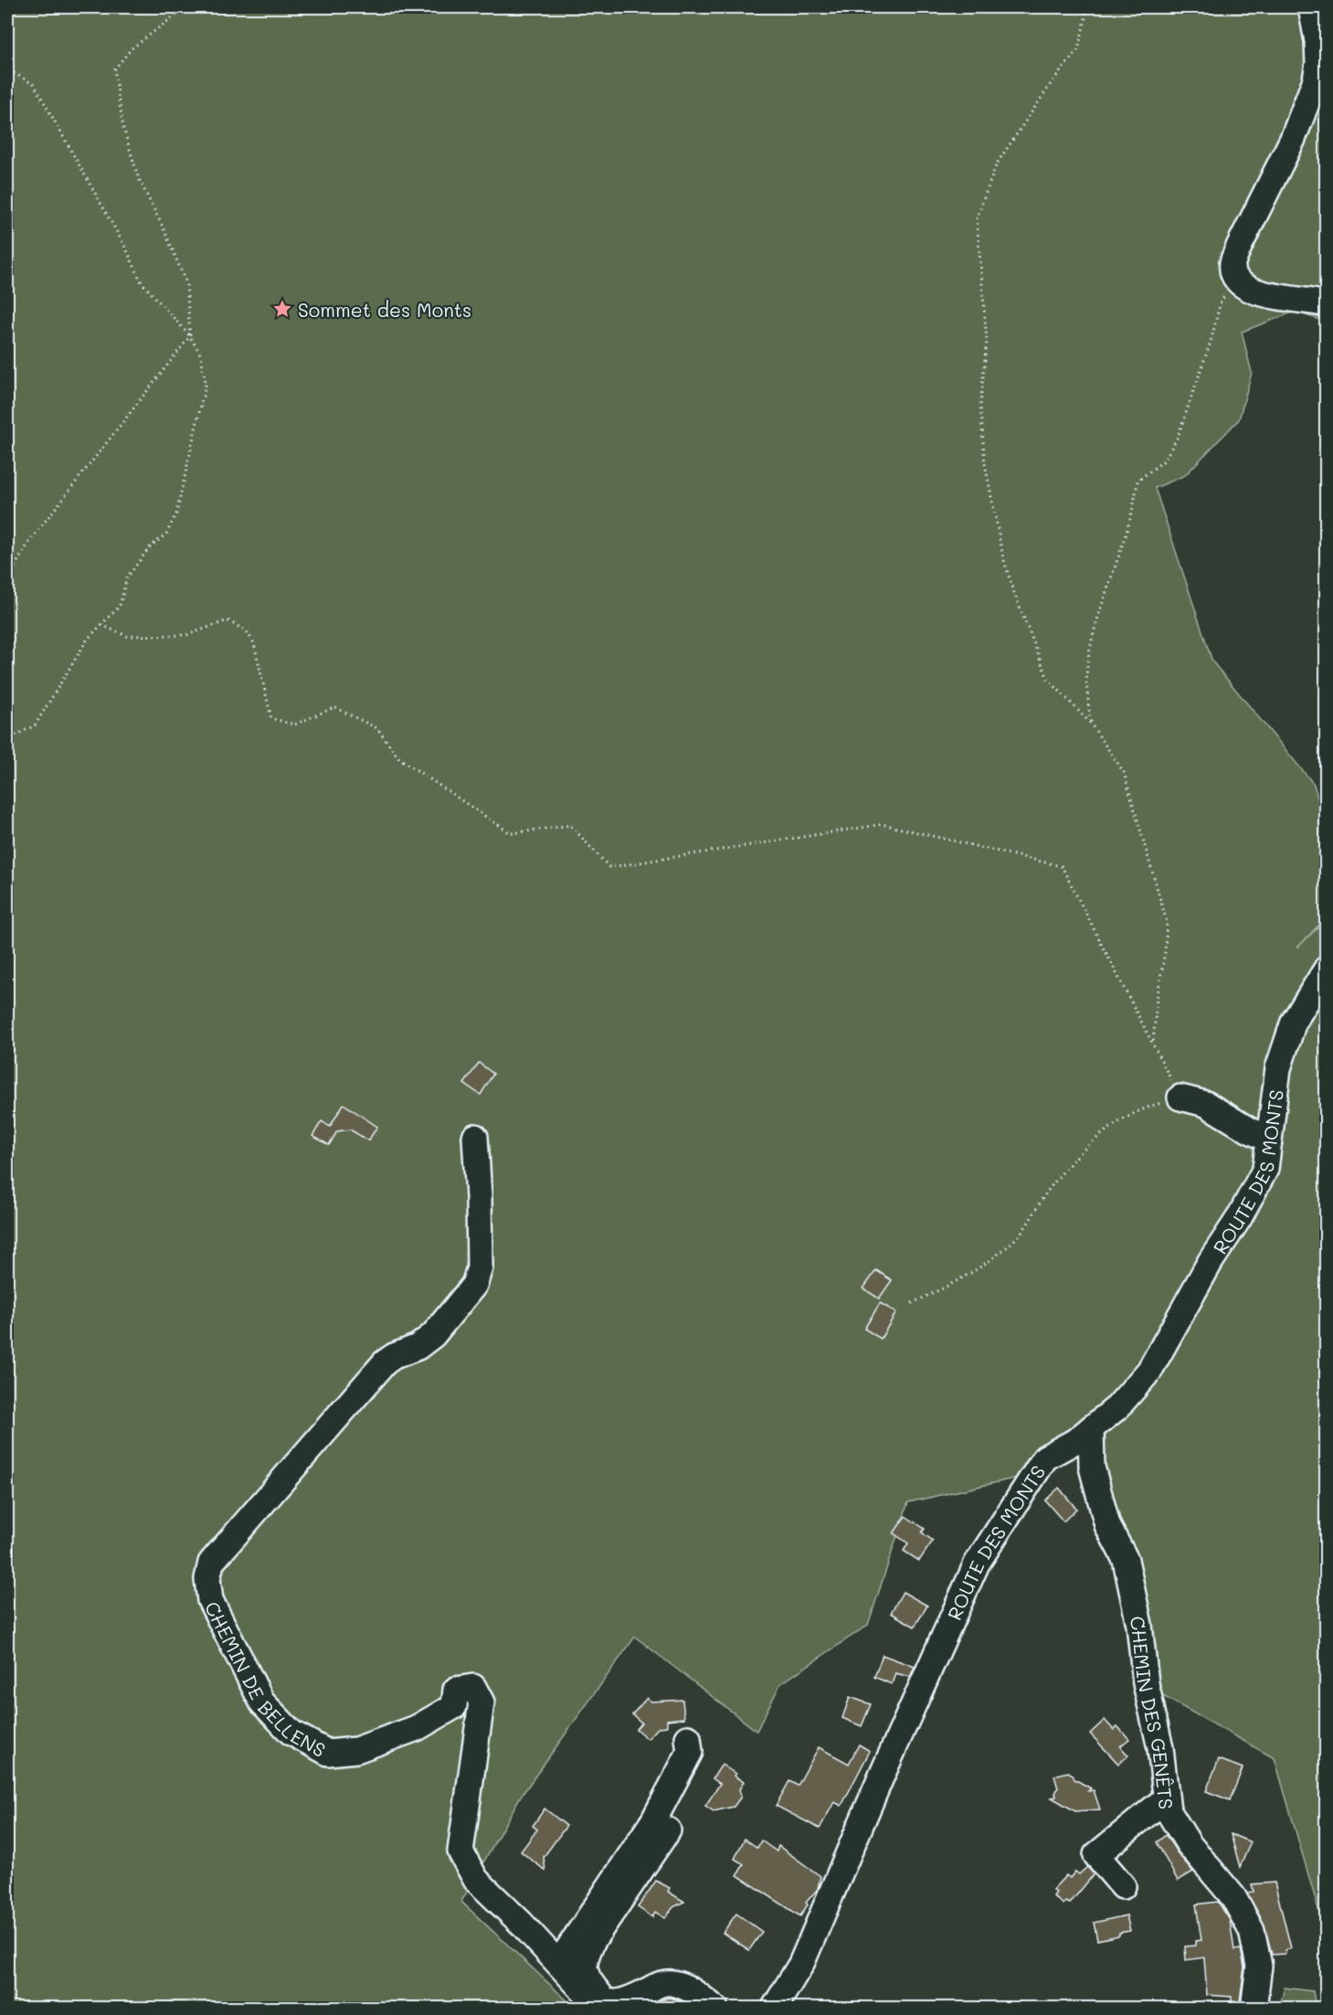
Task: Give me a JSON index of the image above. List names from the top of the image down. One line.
{"streets":{"street":["ROUTE DES MONTS","CHEMIN DE BELLENS","CHEMIN DES GENÊTS"]},"crossings":[["ROUTE DES MONTS","CHEMIN DES GENÊTS"]],"places":{"place":["Sommet des Monts"]}}
